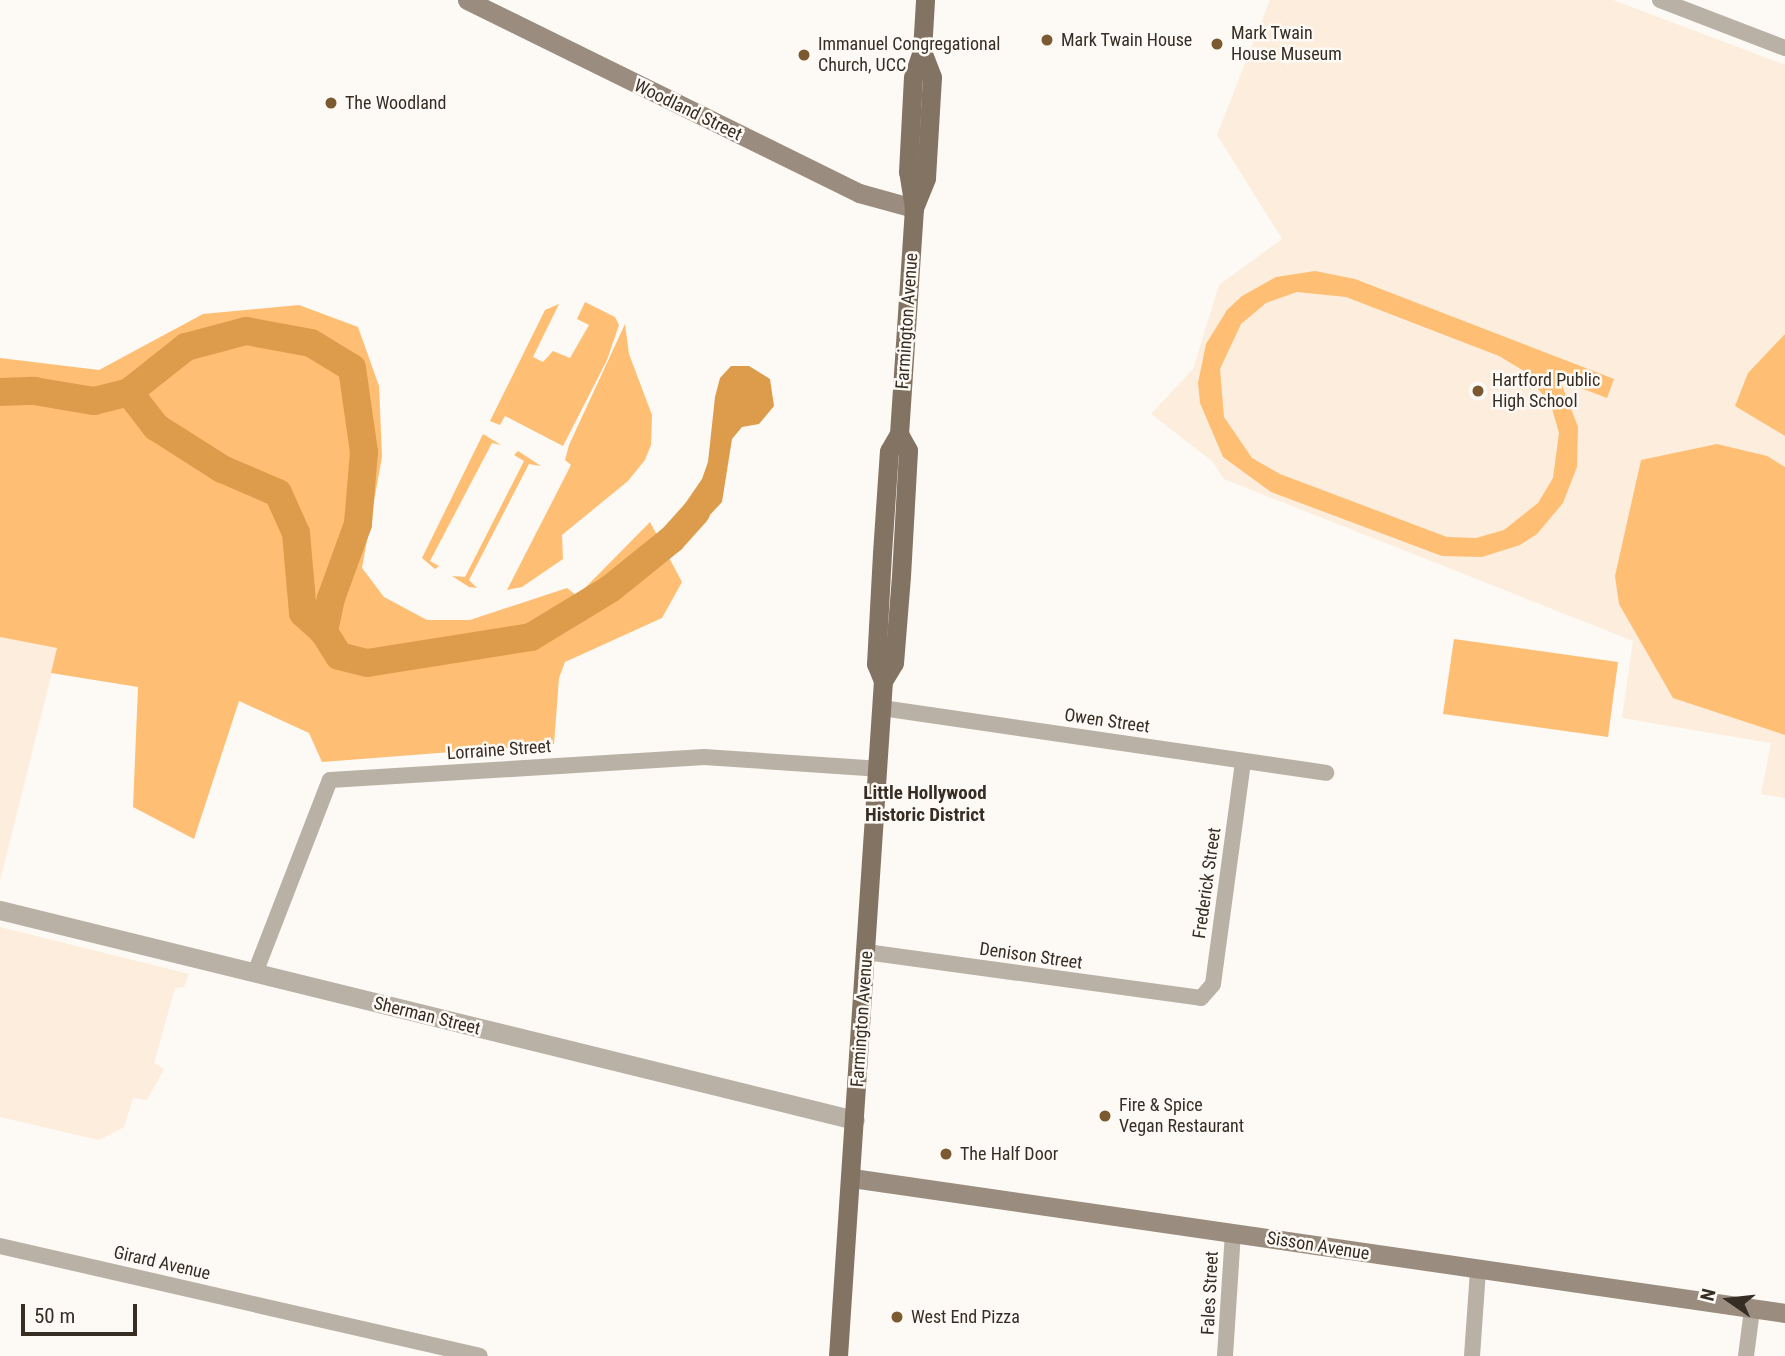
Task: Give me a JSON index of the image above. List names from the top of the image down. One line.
{"streets":{"main road":["Woodland Street","Farmington Avenue","Sisson Avenue"],"street":["Owen Street","Lorraine Street","Frederick Street","Denison Street","Sherman Street","Girard Avenue","Fales Street"]},"crossings":[["Woodland Street","Farmington Avenue"],["Farmington Avenue","Owen Street"],["Farmington Avenue","Lorraine Street"],["Farmington Avenue","Denison Street"],["Farmington Avenue","Sherman Street"],["Farmington Avenue","Sisson Avenue"],["Owen Street","Frederick Street"],["Lorraine Street","Sherman Street"],["Frederick Street","Denison Street"],["Sisson Avenue","Fales Street"]],"districts":["Little Hollywood Historic District"],"places":["Mark Twain House","Mark Twain House Museum","Immanuel Congregational Church, UCC","The Woodland","Hartford Public High School","Fire & Spice Vegan Restaurant","The Half Door","West End Pizza"],"scale_bar":"50 m","north":"left"}
